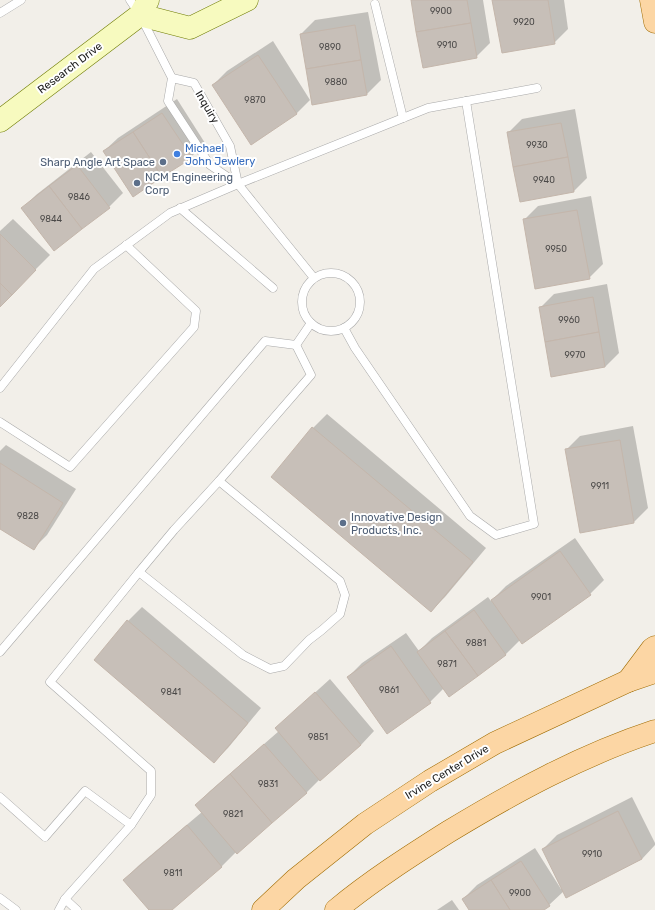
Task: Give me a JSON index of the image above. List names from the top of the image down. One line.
{"streets":{"main road":["Research Drive","Irvine Center Drive"],"lane":["Inquiry"]},"places":["Michael John Jewlery","Sharp Angle Art Space","NCM Engineering Corp","Innovative Design Products, Inc."],"house_numbers":["9900","9920","9910","9890","9880","9870","9930","9940","9846","9844","9950","9960","9970","9911","9828","9901","9881","9871","9861","9841","9851","9831","9821","9910","9811","9900"]}
